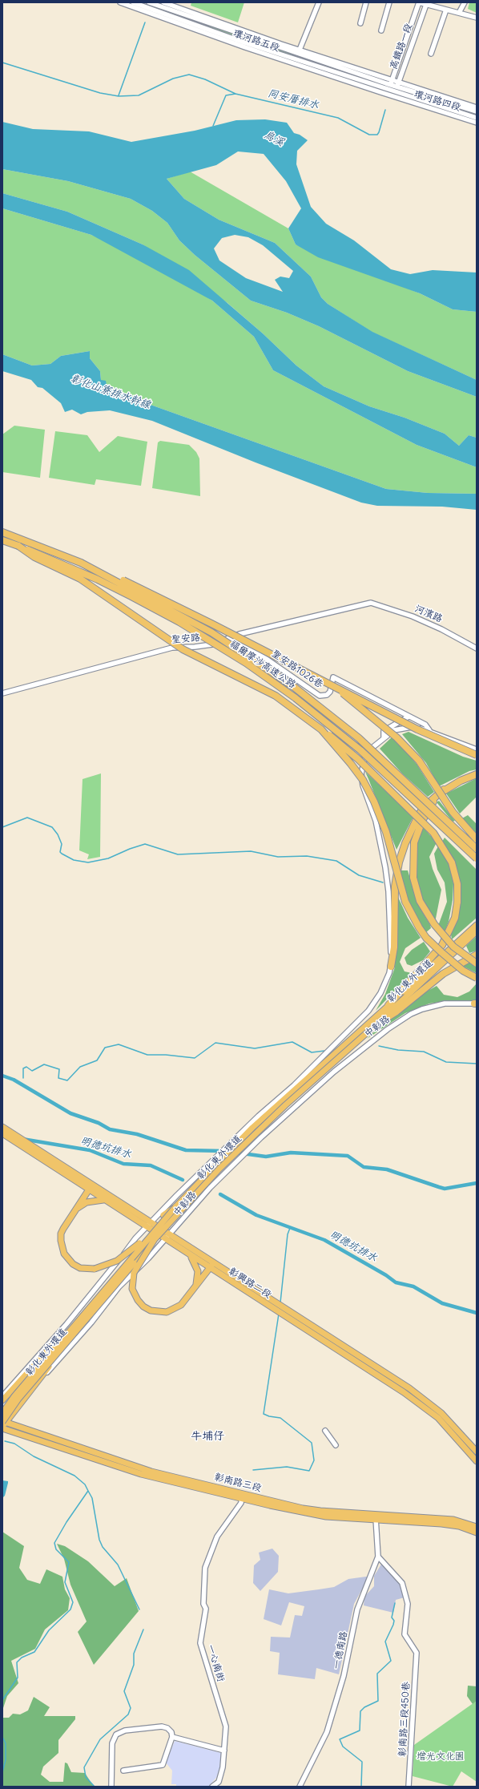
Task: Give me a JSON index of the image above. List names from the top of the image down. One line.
{"streets":{"highway":["福爾摩沙高速公路"],"main road":["彰化東外環道","彰興路二段","彰南路三段"],"street":["環河路五段","高鐵路一段","環河路四段","河濱路","聖安路","聖安路1026巷","中彰路","一德南路","一心南街","彰南路三段450巷"]},"crossings":[["環河路五段","高鐵路一段"],["環河路五段","環河路四段"],["高鐵路一段","環河路四段"],["河濱路","聖安路"],["聖安路","聖安路1026巷"],["彰化東外環道","中彰路"],["彰化東外環道","彰南路三段"],["中彰路","彰興路二段"],["中彰路","彰南路三段"],["彰南路三段","一德南路"],["彰南路三段","一心南街"],["一德南路","彰南路三段450巷"]],"districts":["牛埔仔"],"water":["同安厝排水","烏溪","彰化山寮排水幹線","明德坑排水"],"parks":["增光文化園"]}
